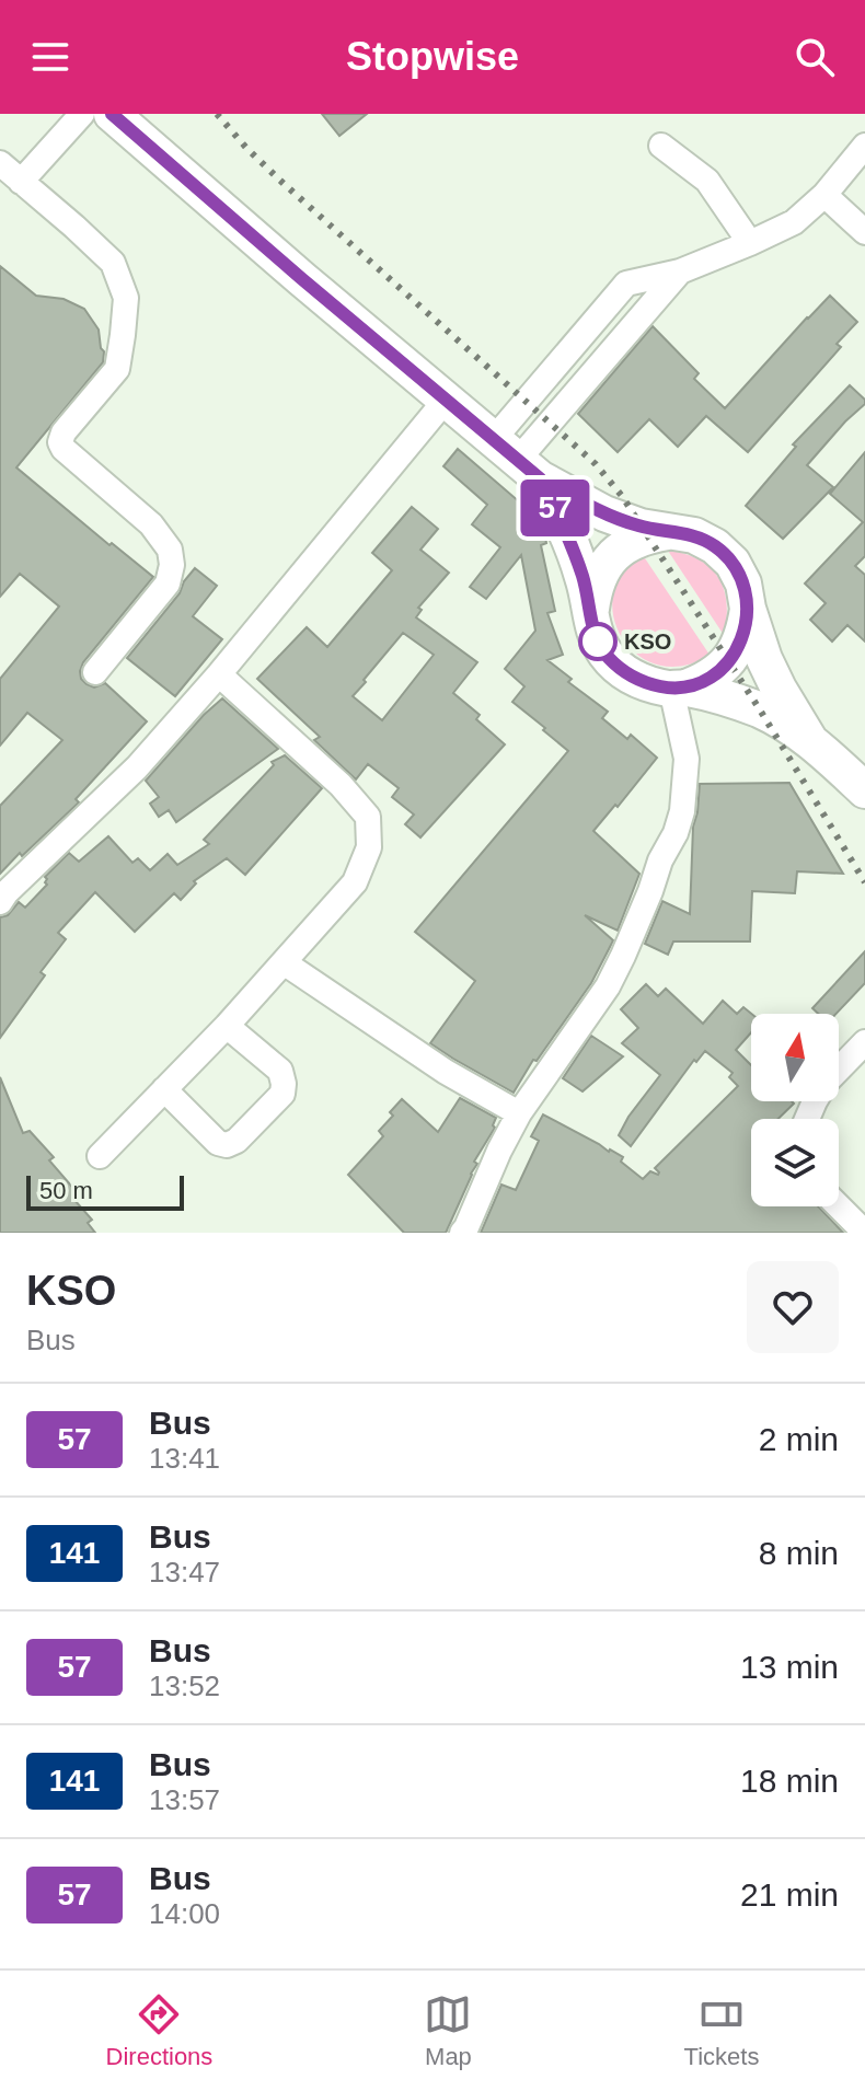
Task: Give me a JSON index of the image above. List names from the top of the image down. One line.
{"places":["KSO"],"lines":["bus line 57"],"scale_bar":"50 m","north":"top","page":{"header":"Stopwise","on_map":"57","scale":"50 m","heading":["KSO","Bus"],"list":[{"mark":"57","name":"Bus","note":"13:41","value":"2 min"},{"mark":"141","name":"Bus","note":"13:47","value":"8 min"},{"mark":"57","name":"Bus","note":"13:52","value":"13 min"},{"mark":"141","name":"Bus","note":"13:57","value":"18 min"},{"mark":"57","name":"Bus","note":"14:00","value":"21 min"}],"tabs":["Directions","Map","Tickets"]}}
